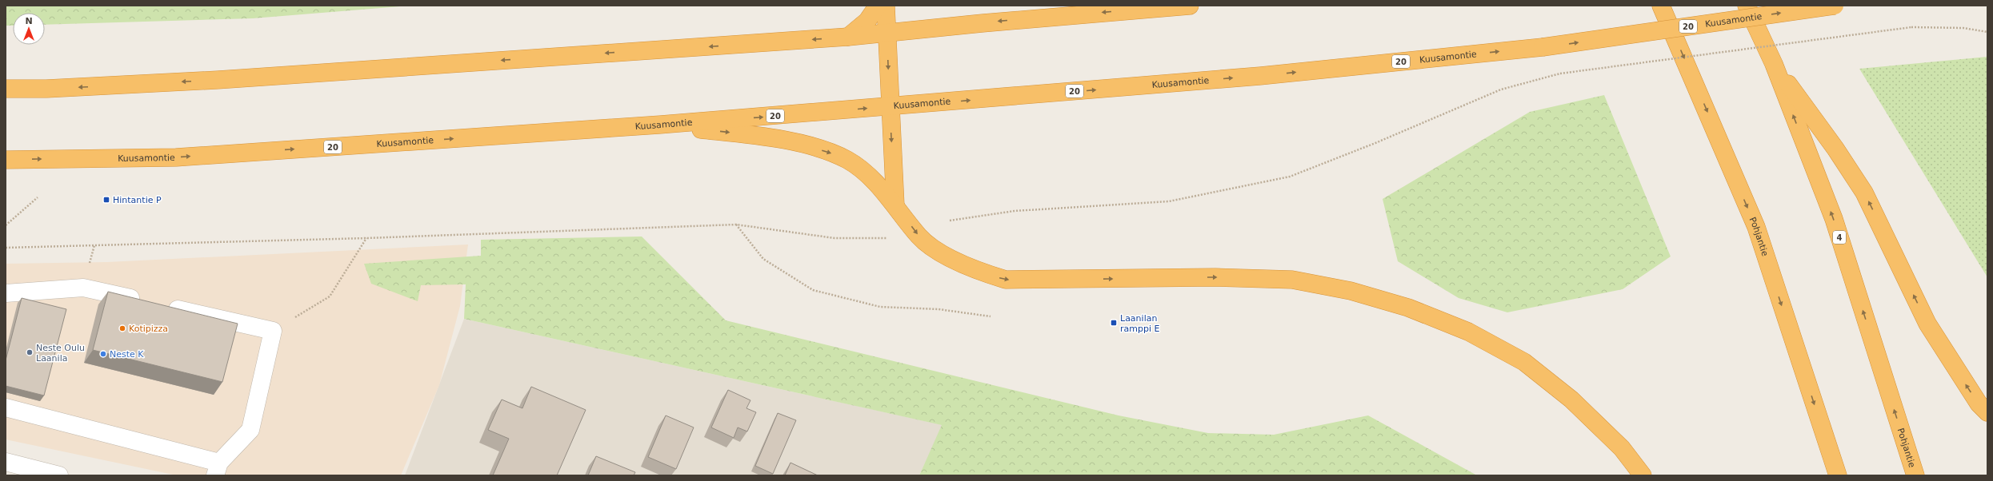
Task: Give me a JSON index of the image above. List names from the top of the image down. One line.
{"streets":{"highway":["Kuusamontie","20","Pohjantie","4"]},"places":{"transit":["Hintantie P","Laanilan ramppi E"],"other":["Kotipizza","Neste Oulu Laanila","Neste K"]},"north":"top"}
